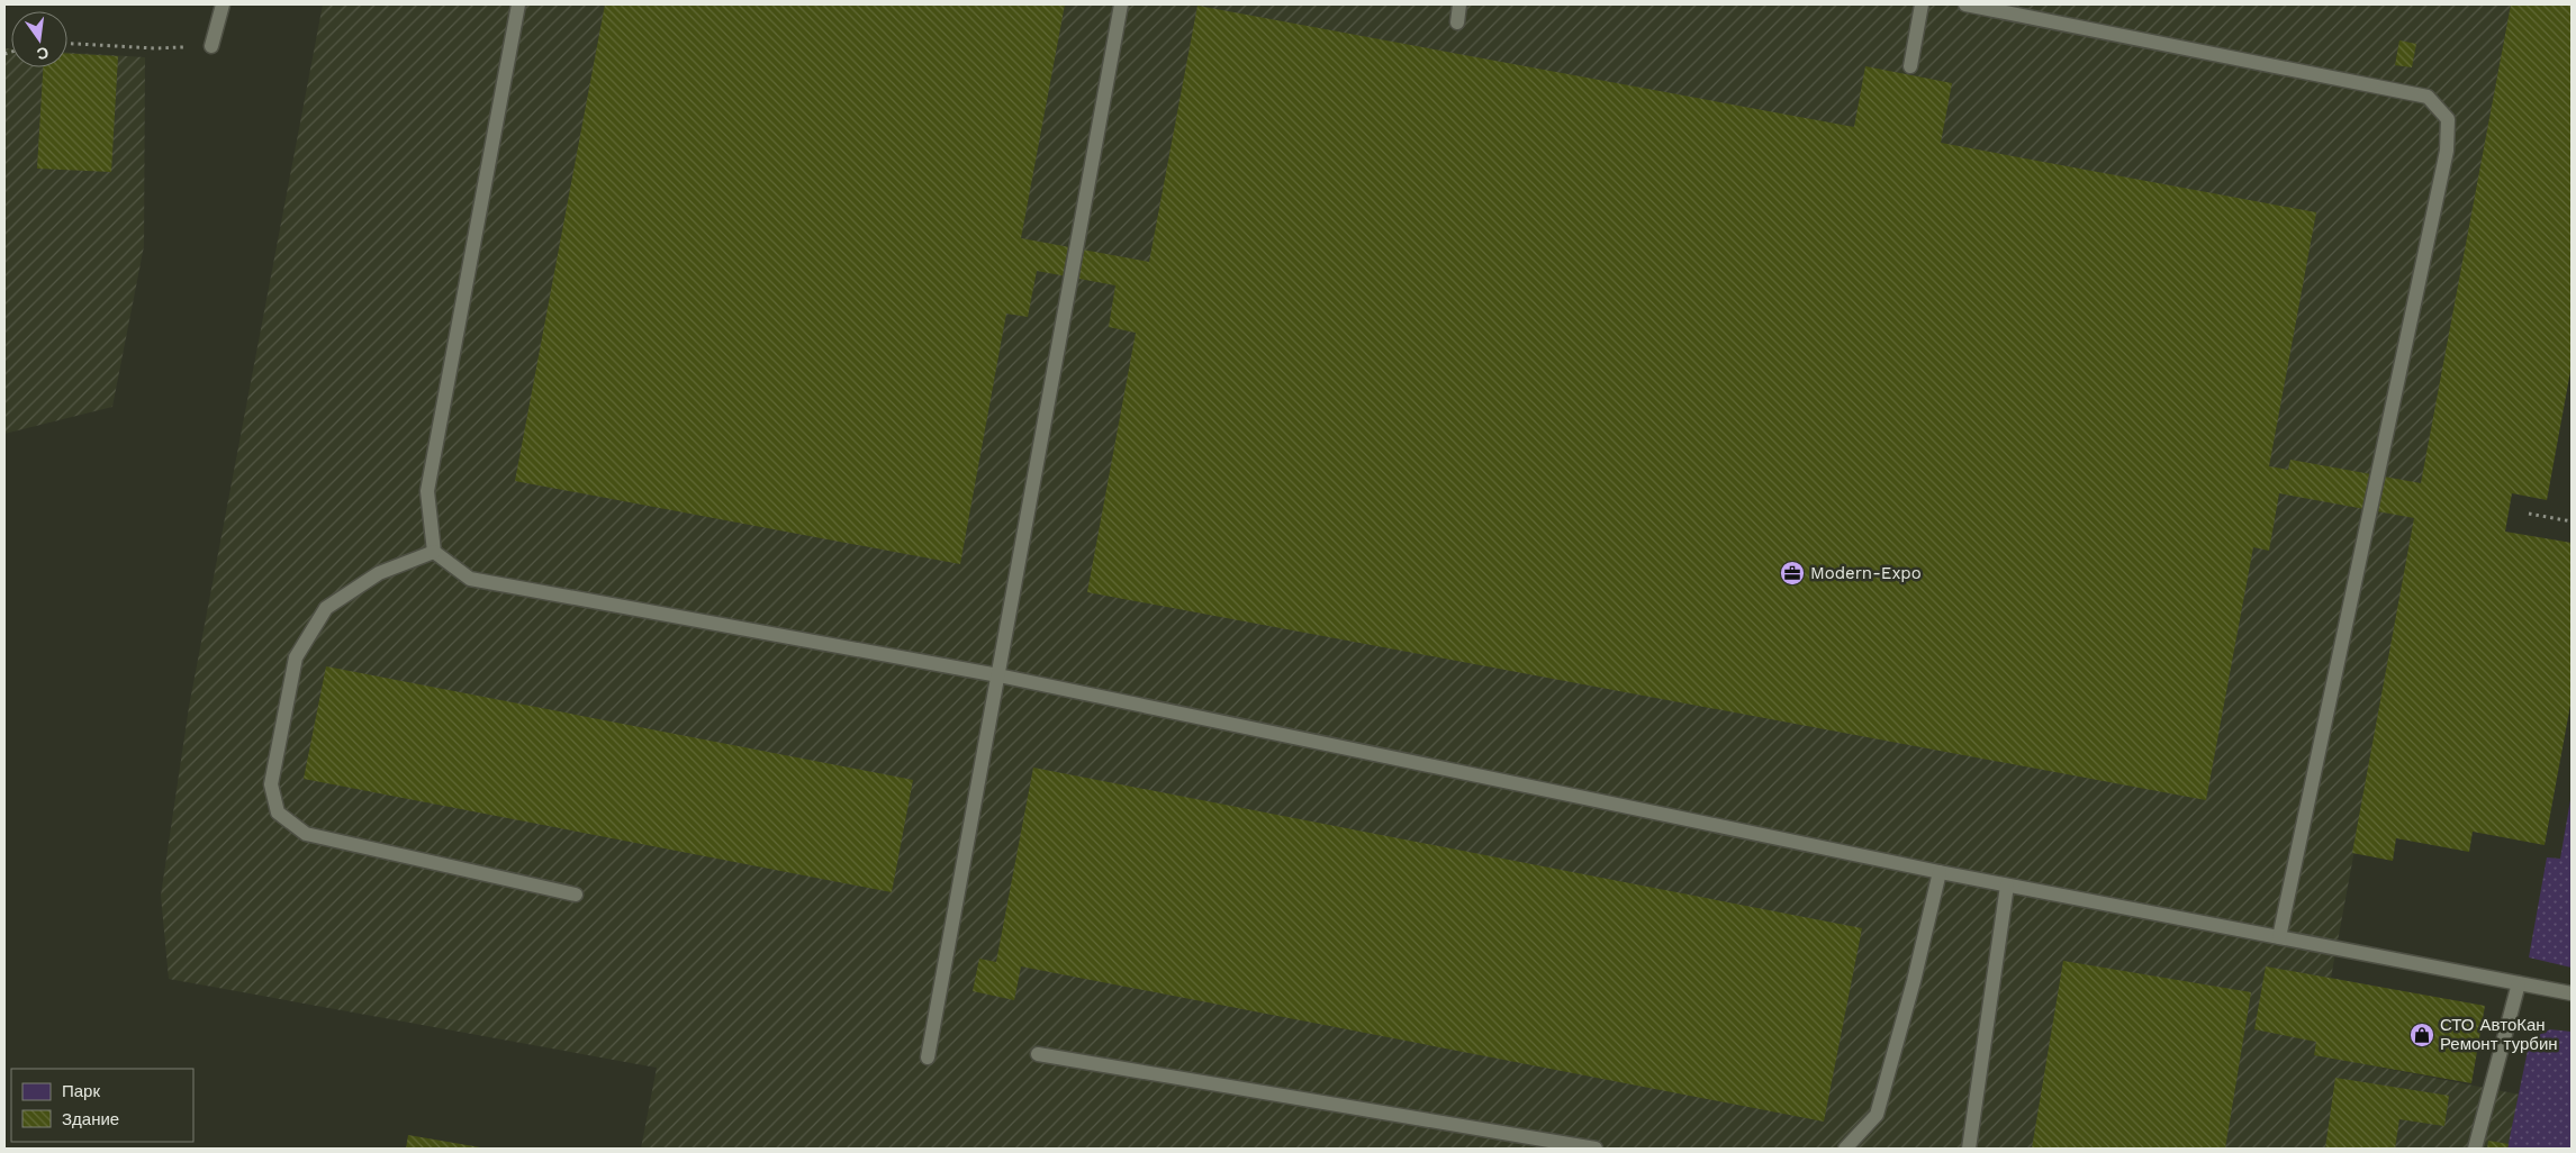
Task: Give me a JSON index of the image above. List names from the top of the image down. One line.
{"places":{"office":["Modern-Expo"],"shop":["СТО АвтоКан Ремонт турбин"]},"legend":["Парк","Здание"],"north":"bottom"}
